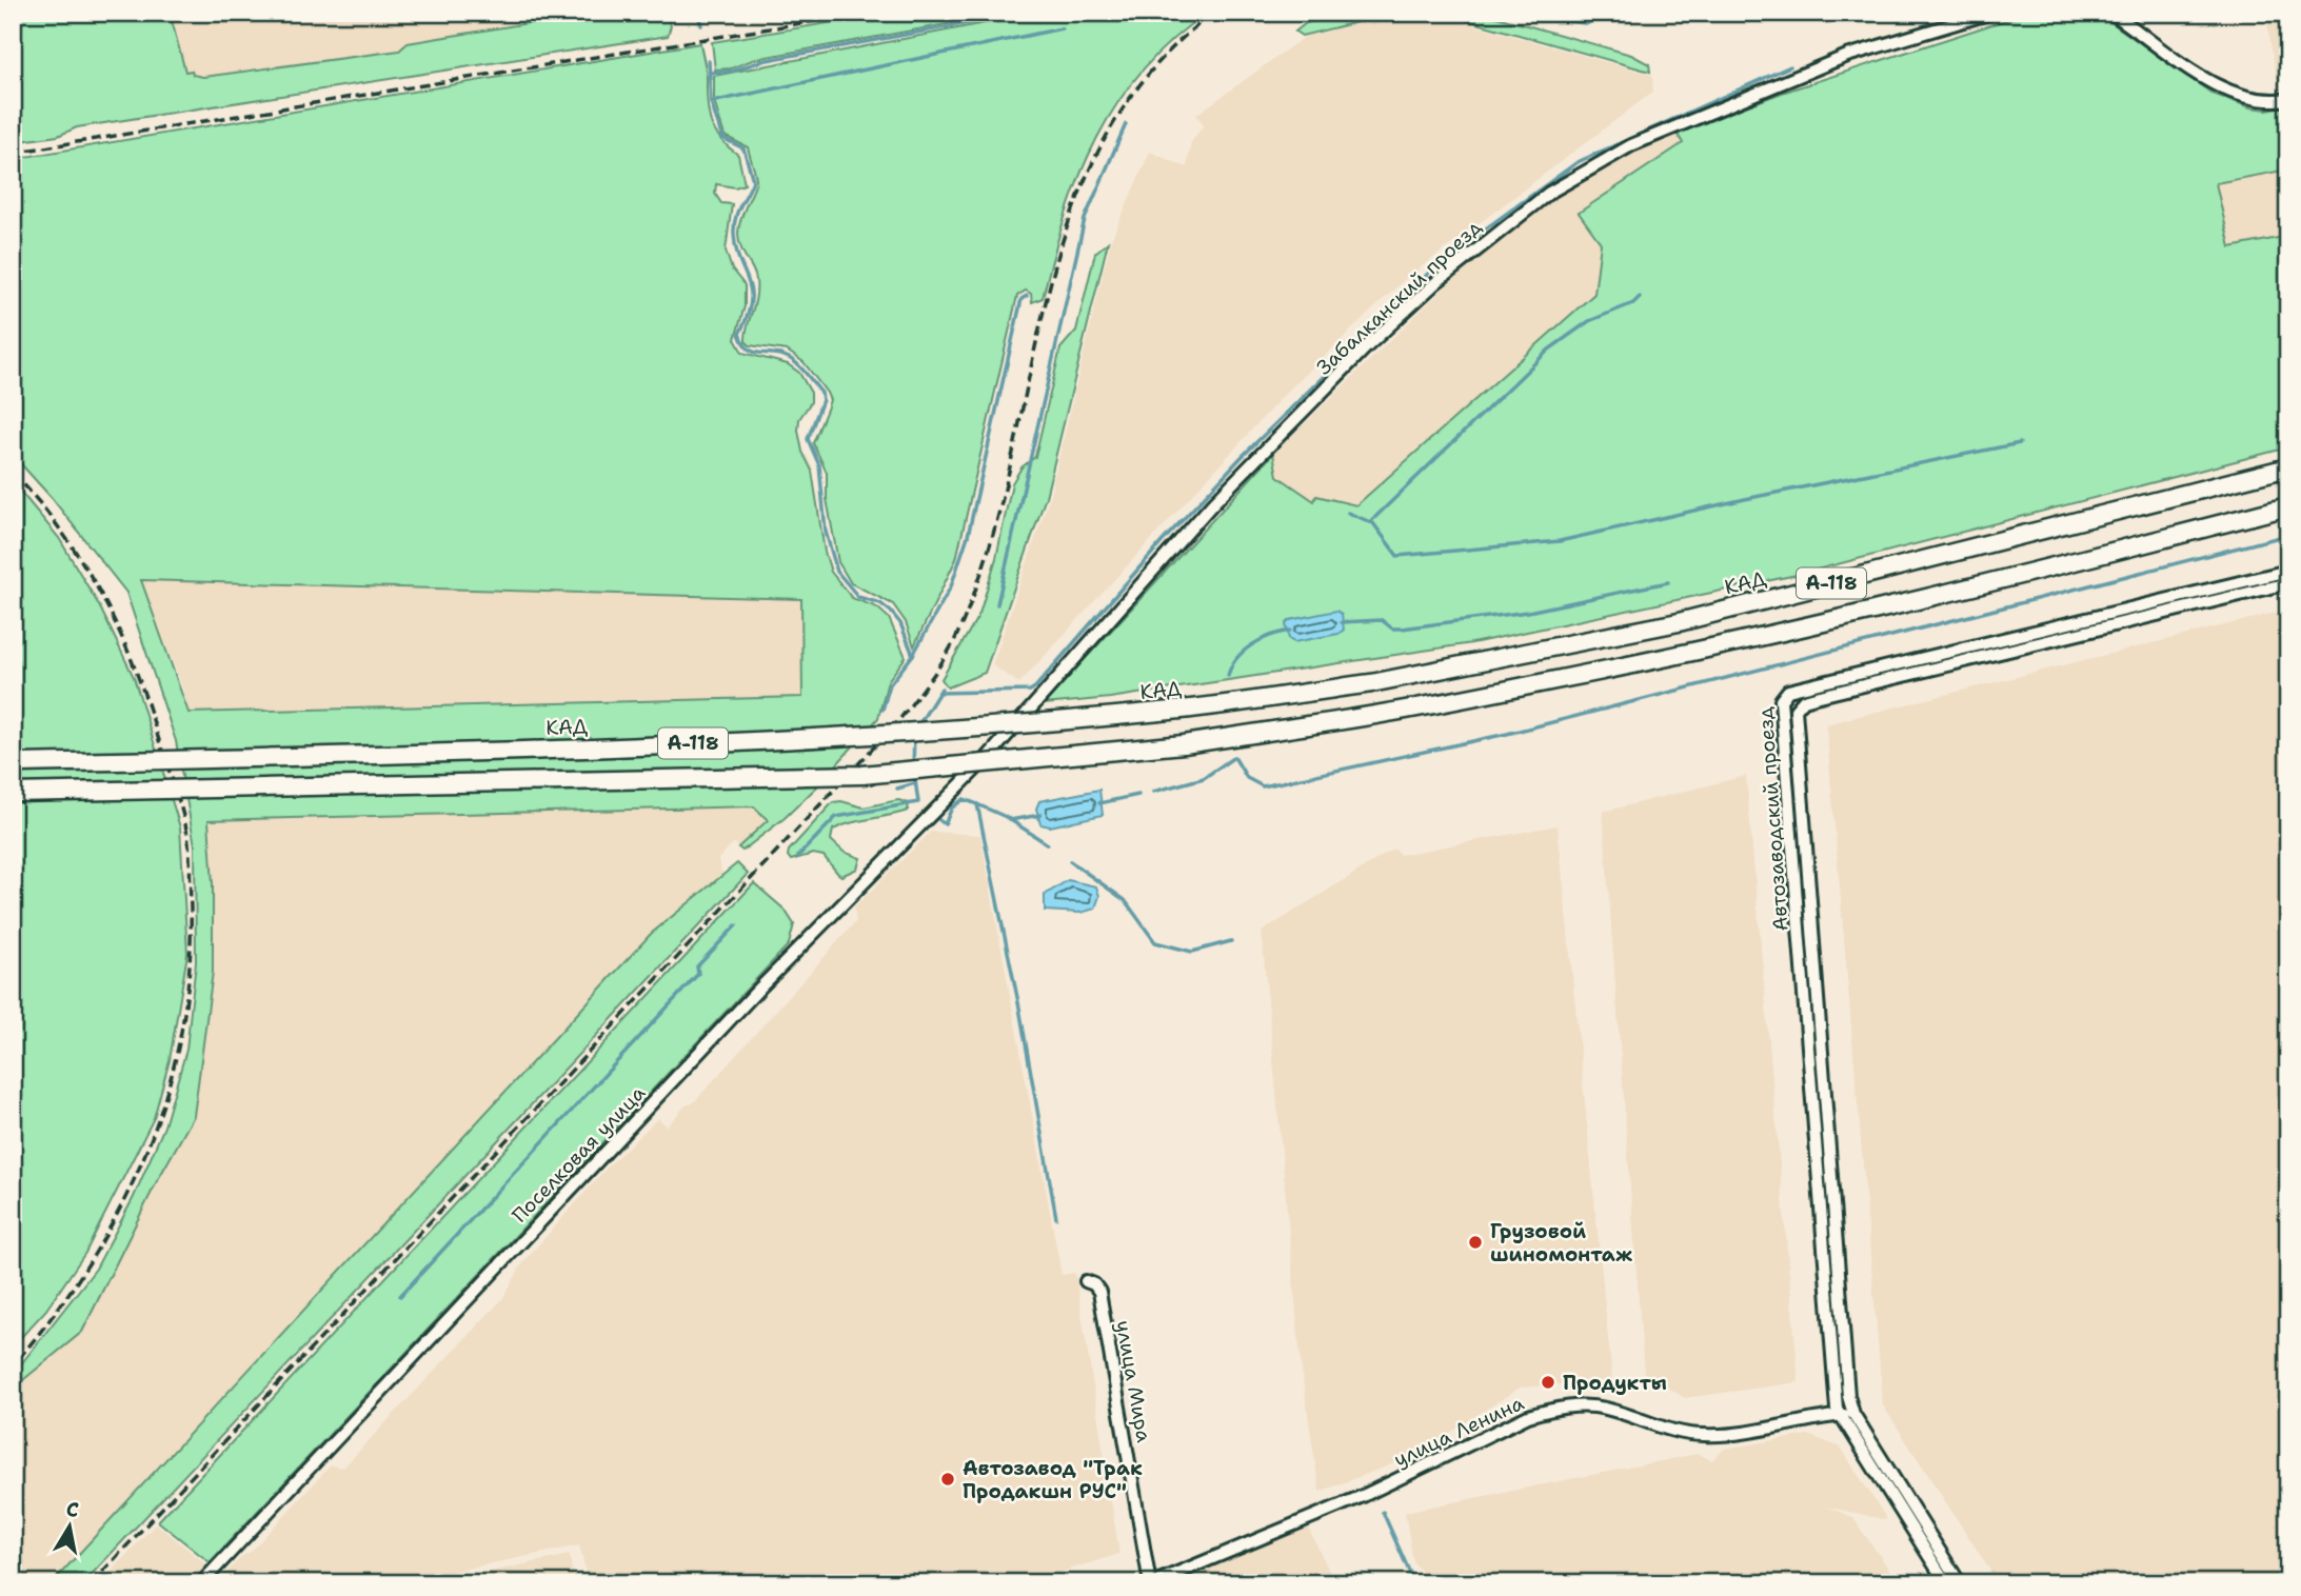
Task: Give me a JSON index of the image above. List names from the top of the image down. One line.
{"streets":{"highway":["КАД","А-118"],"street":["Забалканский проезд","Автозаводский проезд","Поселковая улица","улица Мира","улица Ленина"]},"crossings":[["Забалканский проезд","Поселковая улица"],["Автозаводский проезд","улица Ленина"],["улица Мира","улица Ленина"]],"places":["Грузовой шиномонтаж","Продукты","Автозавод \"Трак Продакшн РУС\""],"north":"top"}
